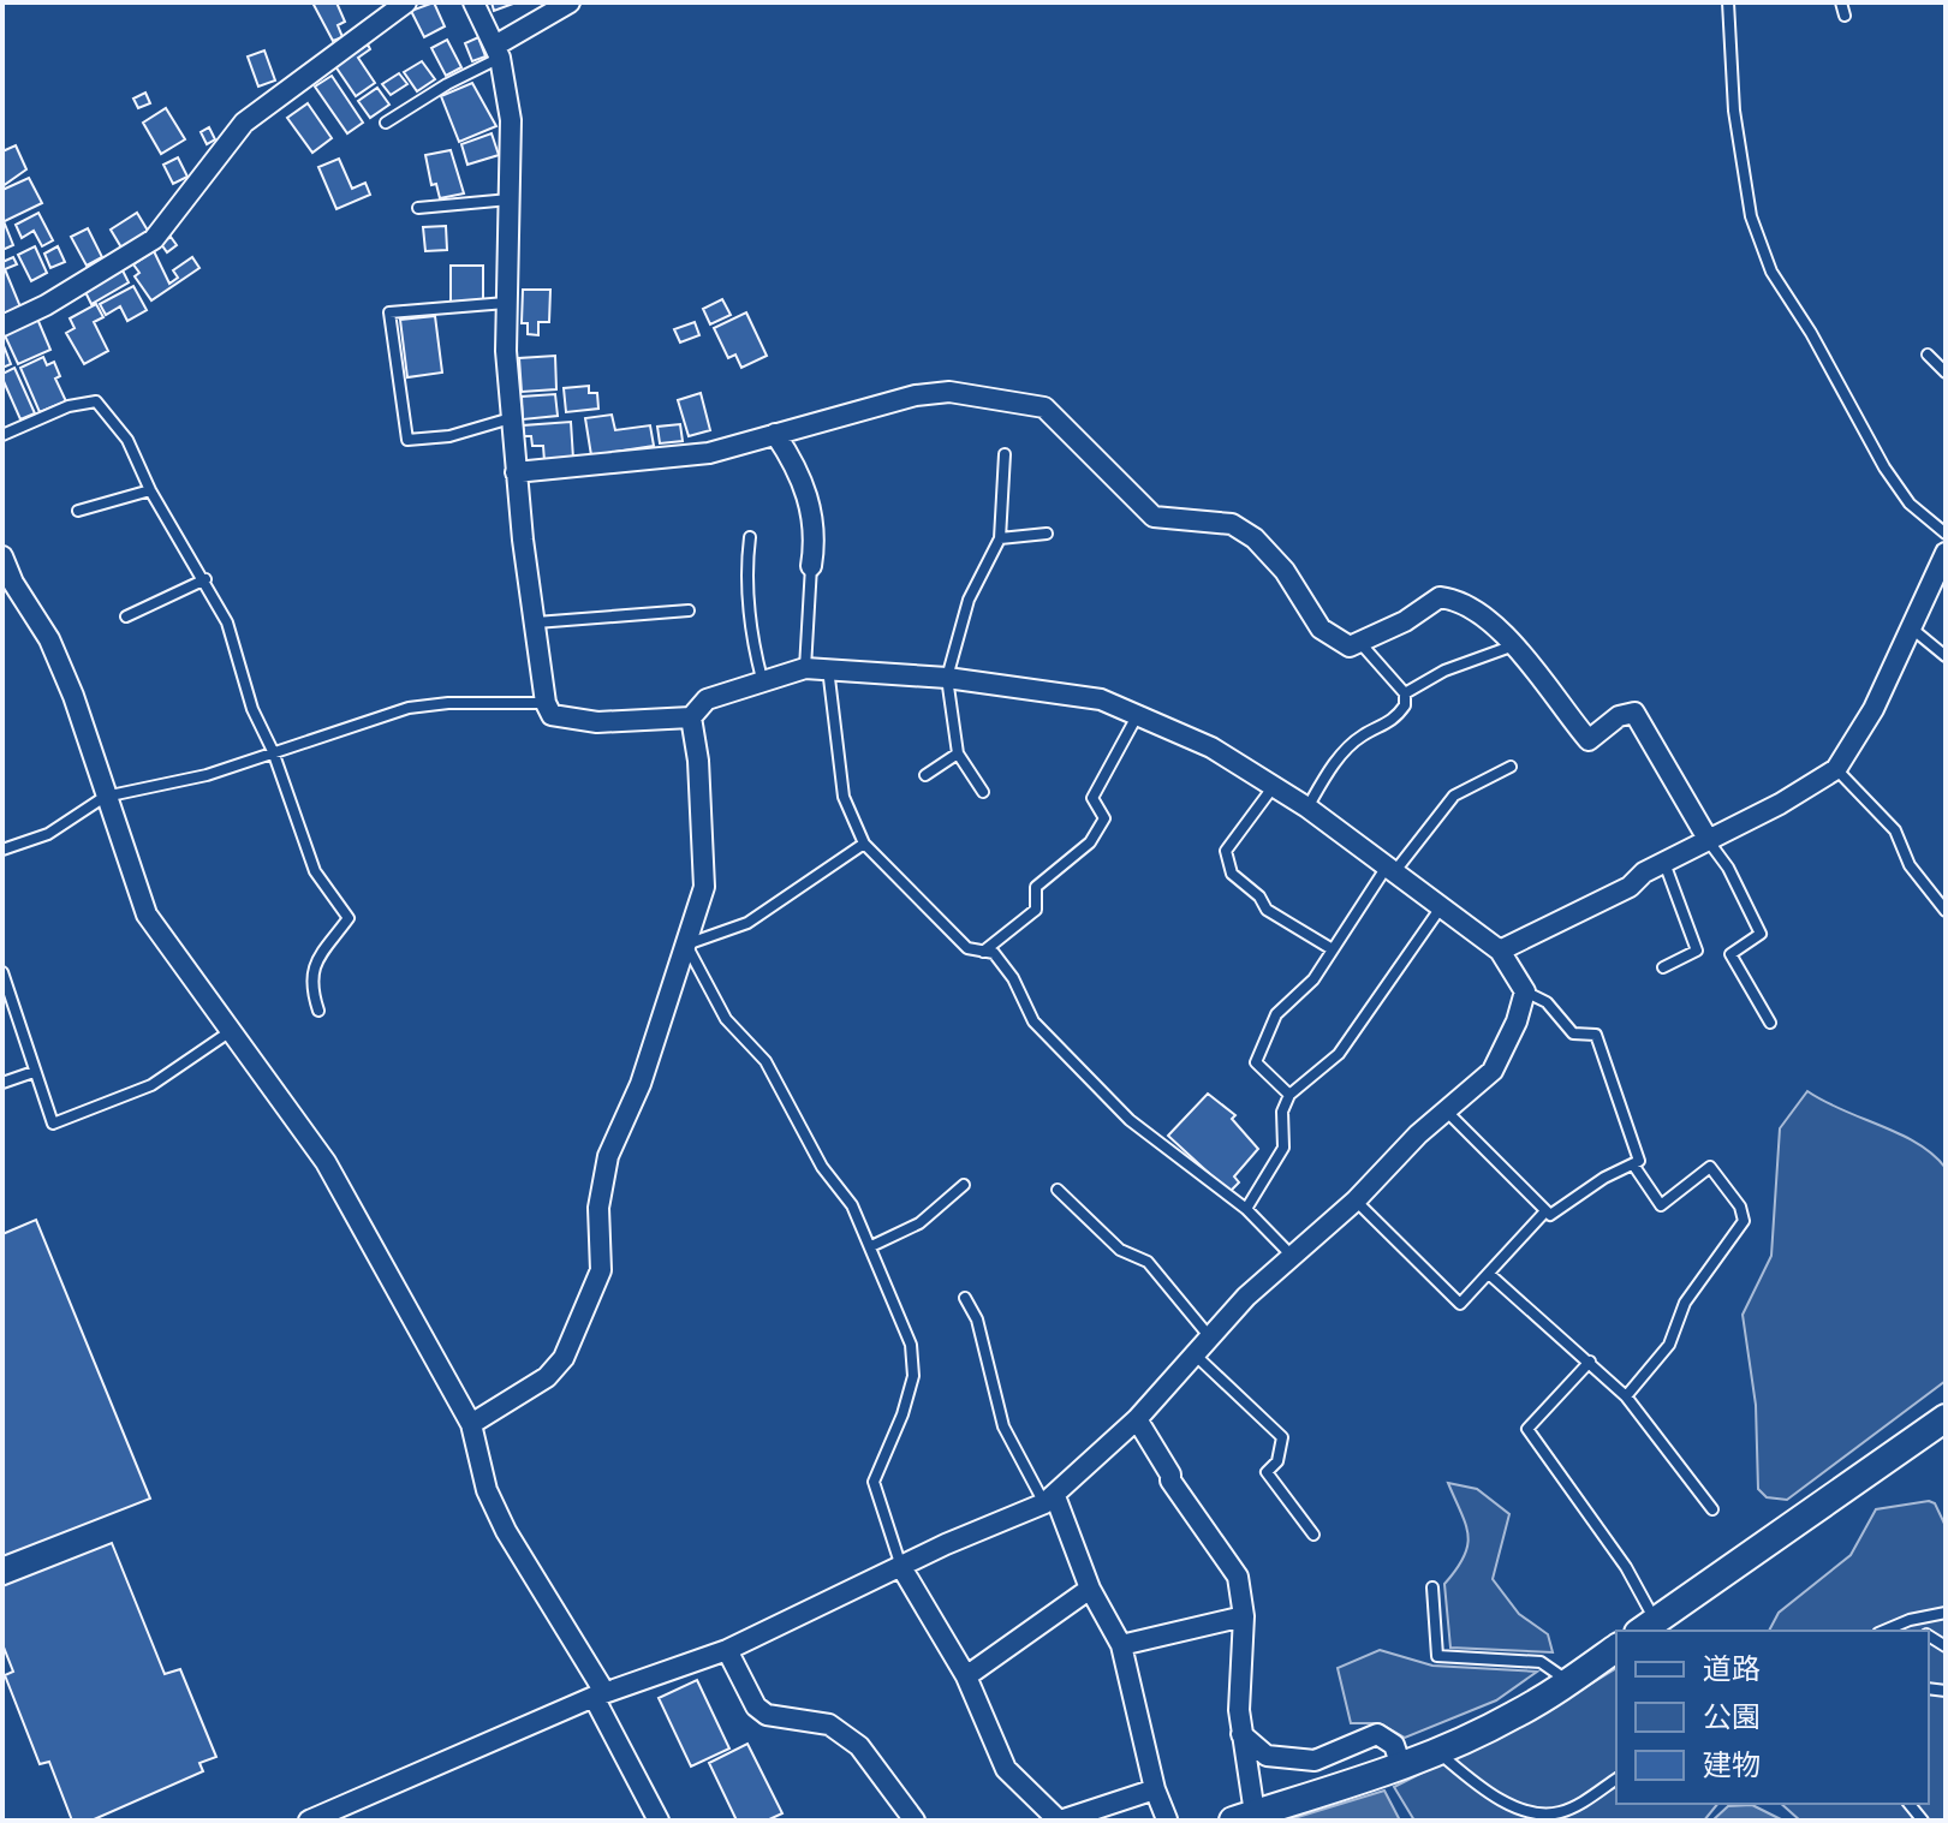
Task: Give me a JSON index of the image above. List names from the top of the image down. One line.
{"legend":["道路","公園","建物"]}
